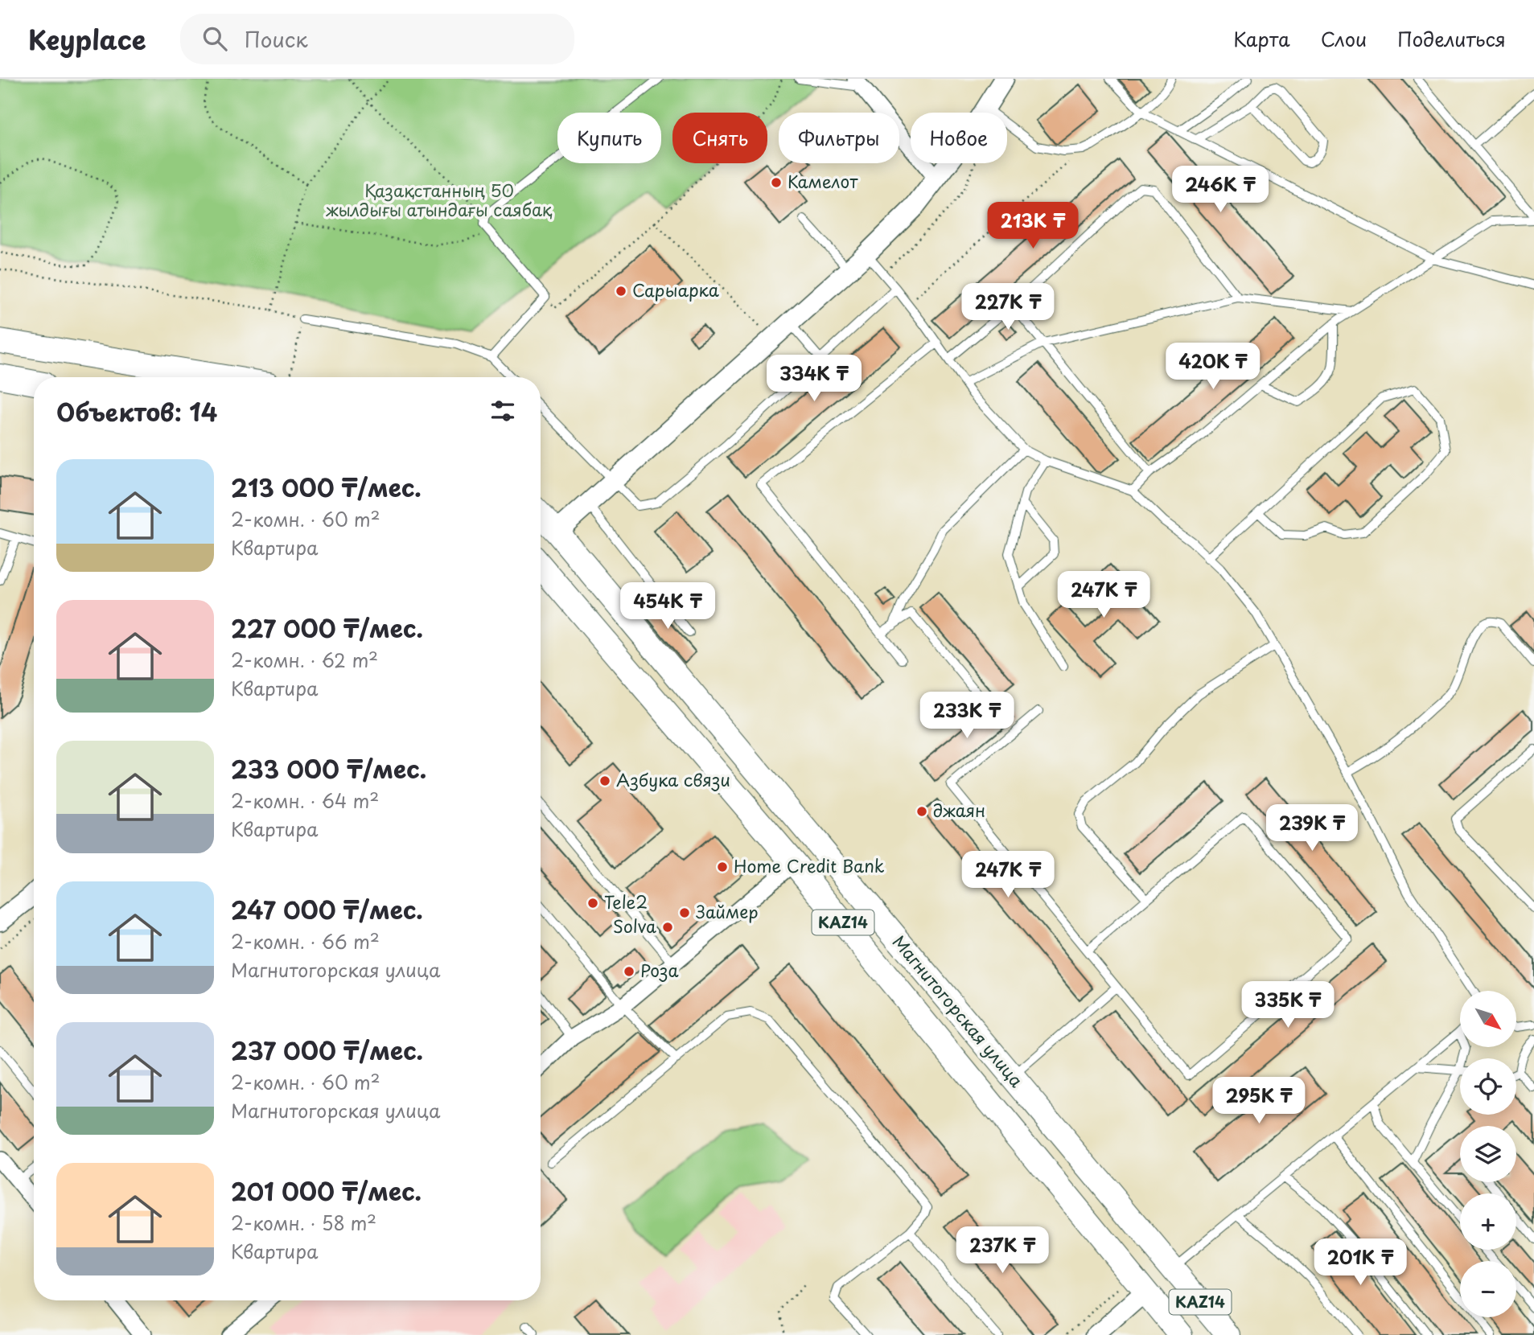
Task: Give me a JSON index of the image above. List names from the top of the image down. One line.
{"streets":{"main road":["KAZ14","Магнитогорская улица"]},"parks":["Қазақстанның 50 жылдығы атындағы саябақ"],"places":["Камелот","Сарыарка","Азбука связи","джаян","Home Credit Bank","Tele2","Займер","Solva","Роза"],"north":"bottom right","page":{"header":"Keyplace","search":"Поиск","nav":["Карта","Слои","Поделиться"],"chip":["Купить","Снять","Фильтры","Новое"],"price":["246K ₸","213K ₸","227K ₸","420K ₸","334K ₸","247K ₸","454K ₸","233K ₸","239K ₸","247K ₸","335K ₸","295K ₸","237K ₸","201K ₸"],"heading":"Объектов: 14","list":[{"name":"213 000 ₸/мес.","note":"2-комн. · 60 m² · Квартира"},{"name":"227 000 ₸/мес.","note":"2-комн. · 62 m² · Квартира"},{"name":"233 000 ₸/мес.","note":"2-комн. · 64 m² · Квартира"},{"name":"247 000 ₸/мес.","note":"2-комн. · 66 m² · Магнитогорская улица"},{"name":"237 000 ₸/мес.","note":"2-комн. · 60 m² · Магнитогорская улица"},{"name":"201 000 ₸/мес.","note":"2-комн. · 58 m² · Квартира"}],"map_buttons":["+","−"]}}
